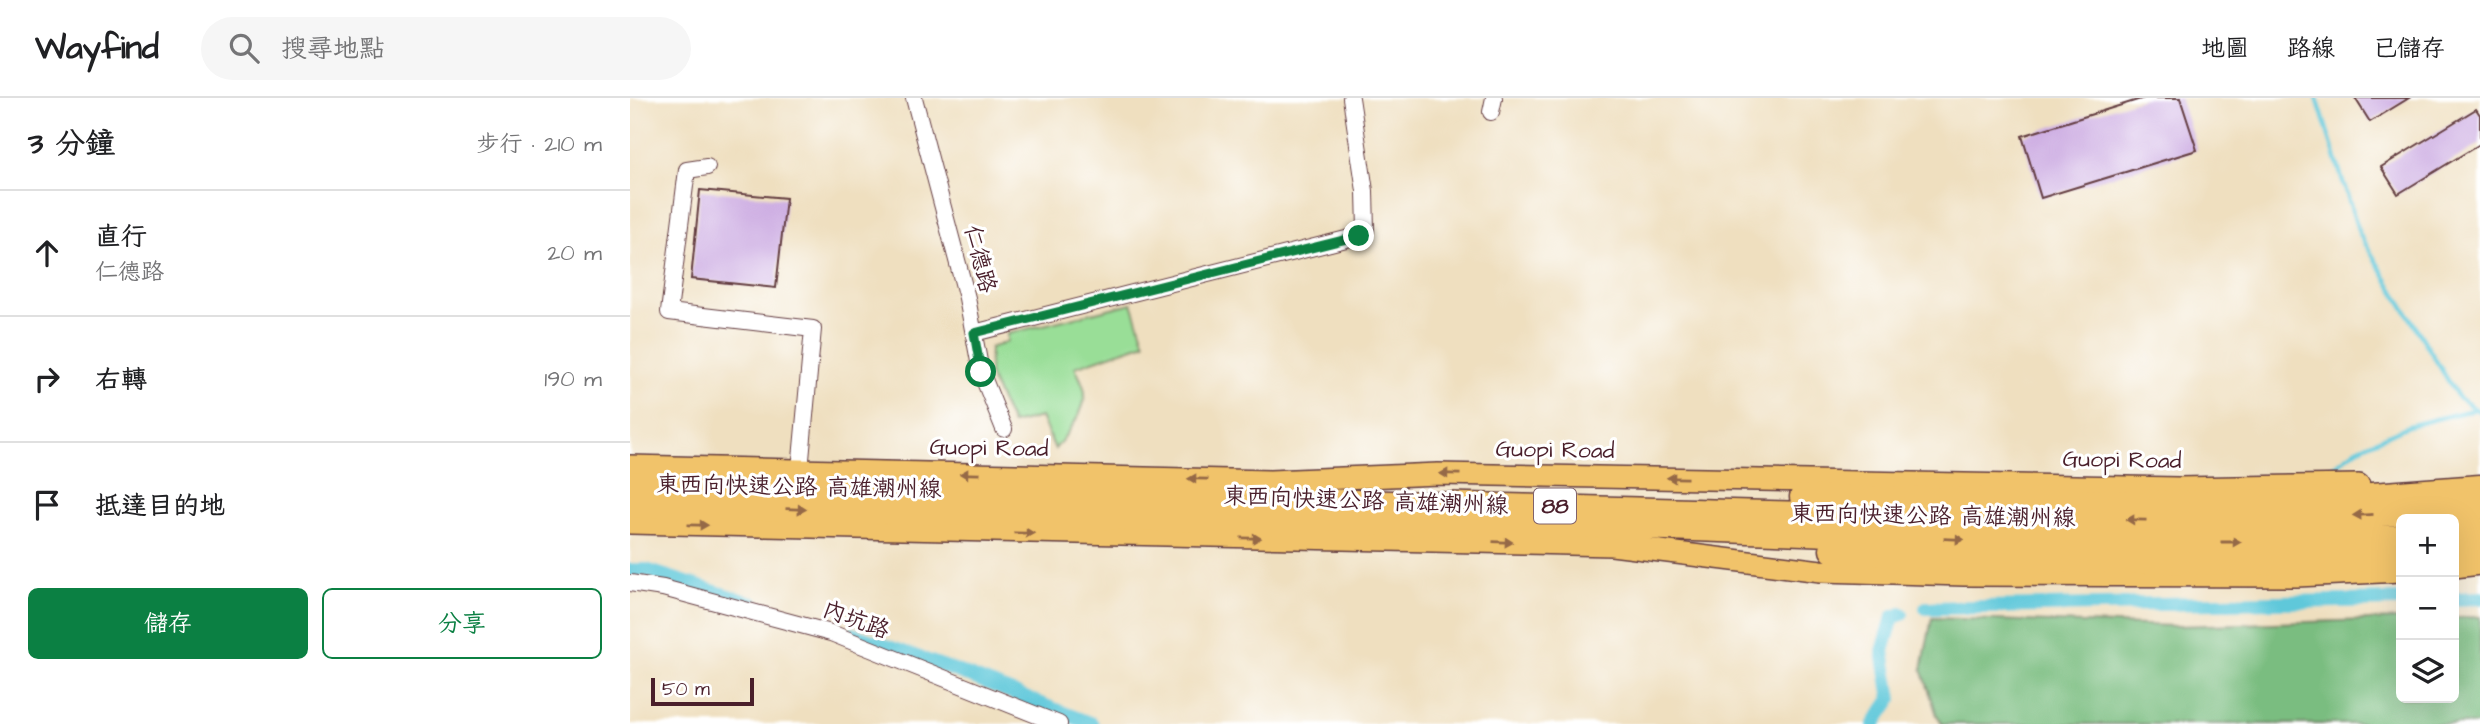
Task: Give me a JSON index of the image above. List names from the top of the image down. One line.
{"streets":{"highway":["東西向快速公路 高雄潮州線","88"],"main road":["Guopi Road"],"street":["仁德路","內坑路"]},"scale_bar":"50 m","page":{"header":"Wayfind","search":"搜尋地點","nav":["地圖","路線","已儲存"],"heading":["3 分鐘","步行 · 210 m"],"list":[["直行","仁德路","20 m"],["右轉","190 m"],"抵達目的地"],"map_buttons":["+","−"],"buttons":["儲存","分享"],"scale":"50 m"}}
